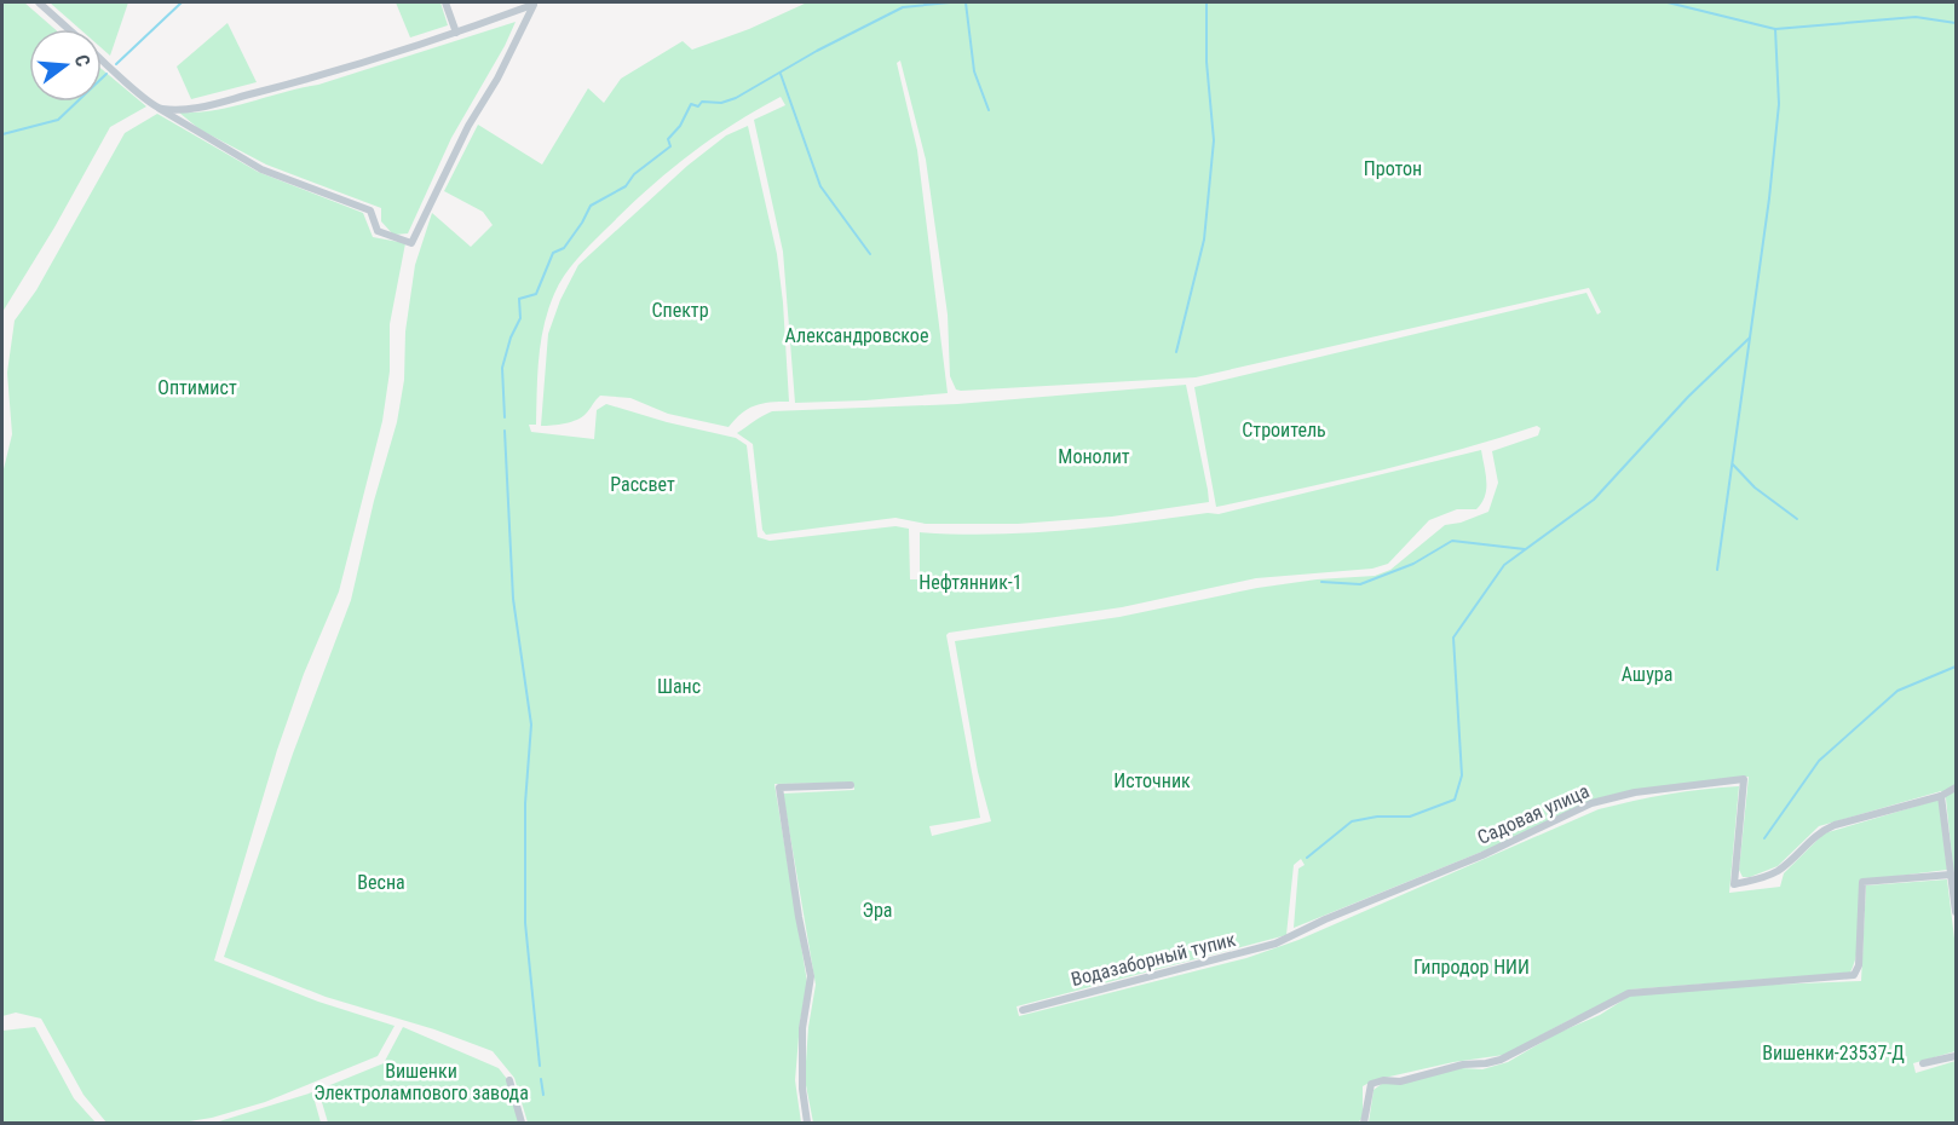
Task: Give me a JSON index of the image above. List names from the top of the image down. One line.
{"streets":{"street":["Садовая улица","Водазаборный тупик"]},"crossings":[["Садовая улица","Водазаборный тупик"]],"parks":["Протон","Спектр","Александровское","Оптимист","Строитель","Монолит","Рассвет","Нефтянник-1","Ашура","Шанс","Источник","Весна","Эра","Гипродор НИИ","Вишенки-23537-Д","Вишенки Электролампового завода"],"north":"right"}
